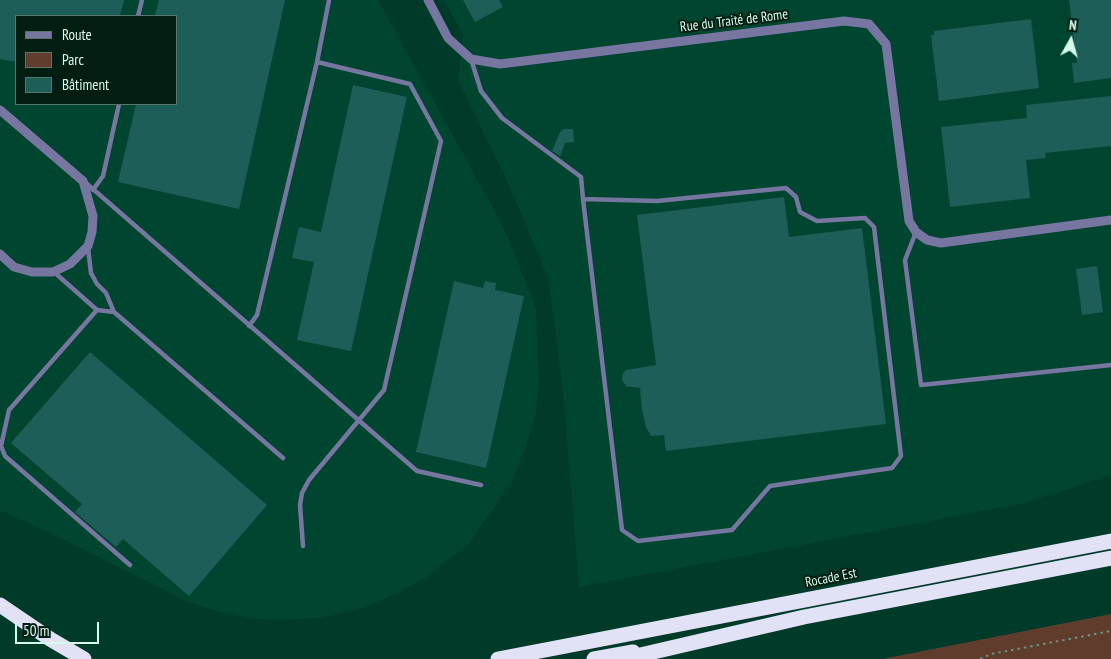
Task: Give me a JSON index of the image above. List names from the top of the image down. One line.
{"streets":{"highway":["Rocade Est"],"street":["Rue du Traité de Rome"]},"legend":["Route","Parc","Bâtiment"],"scale_bar":"50 m","north":"top"}
